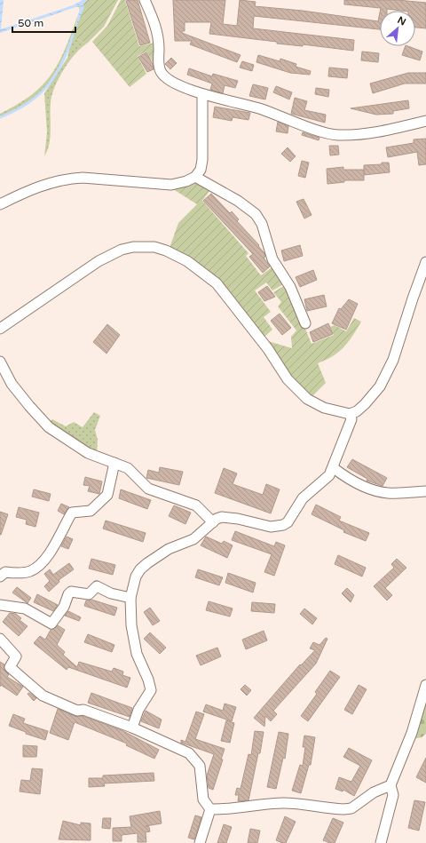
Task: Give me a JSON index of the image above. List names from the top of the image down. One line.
{"scale_bar":"50 m","north":"top right"}
